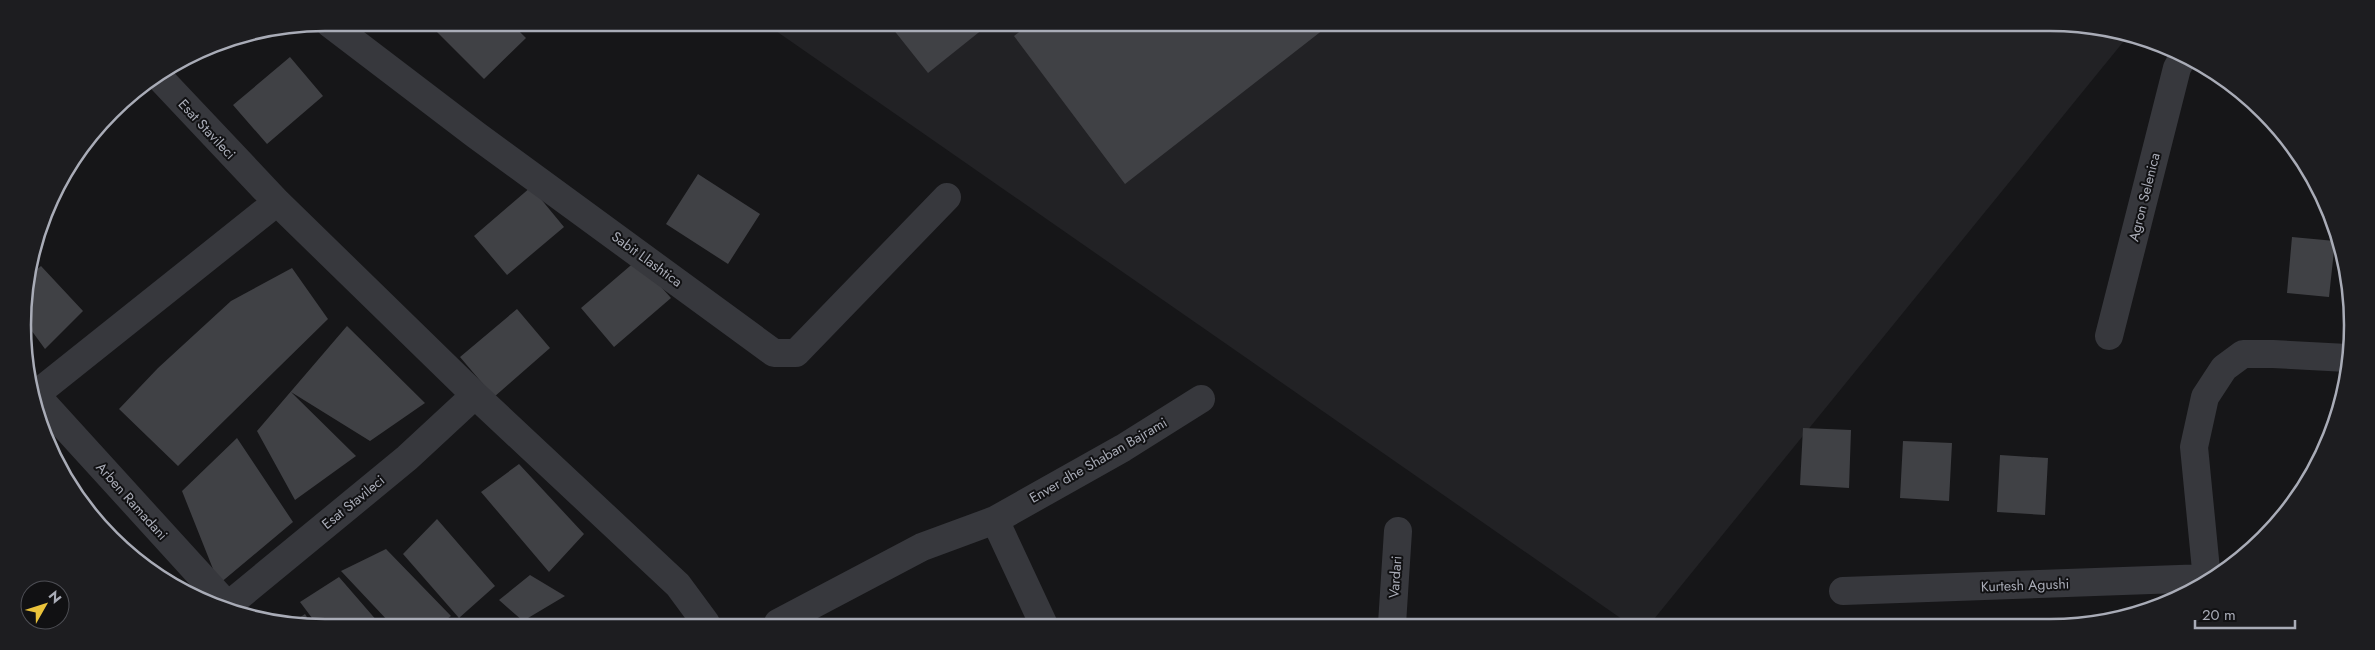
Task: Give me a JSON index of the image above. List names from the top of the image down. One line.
{"streets":{"street":["Esat Stavileci","Agron Selenica","Sabit Llashtica","Enver dhe Shaban Bajrami","Arben Ramadani","Vardari","Kurtesh Agushi"]},"scale_bar":"20 m","north":"top right"}
